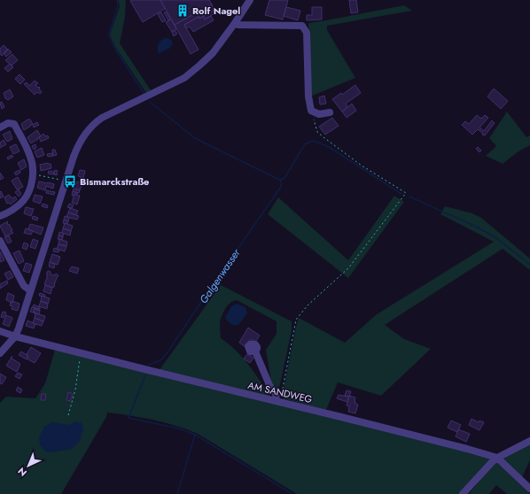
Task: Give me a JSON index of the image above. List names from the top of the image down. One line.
{"streets":{"street":["AM SANDWEG"]},"water":["Galgenwasser"],"places":{"building":["Rolf Nagel"],"bus stop":["Bismarckstraße"]},"north":"bottom left"}
